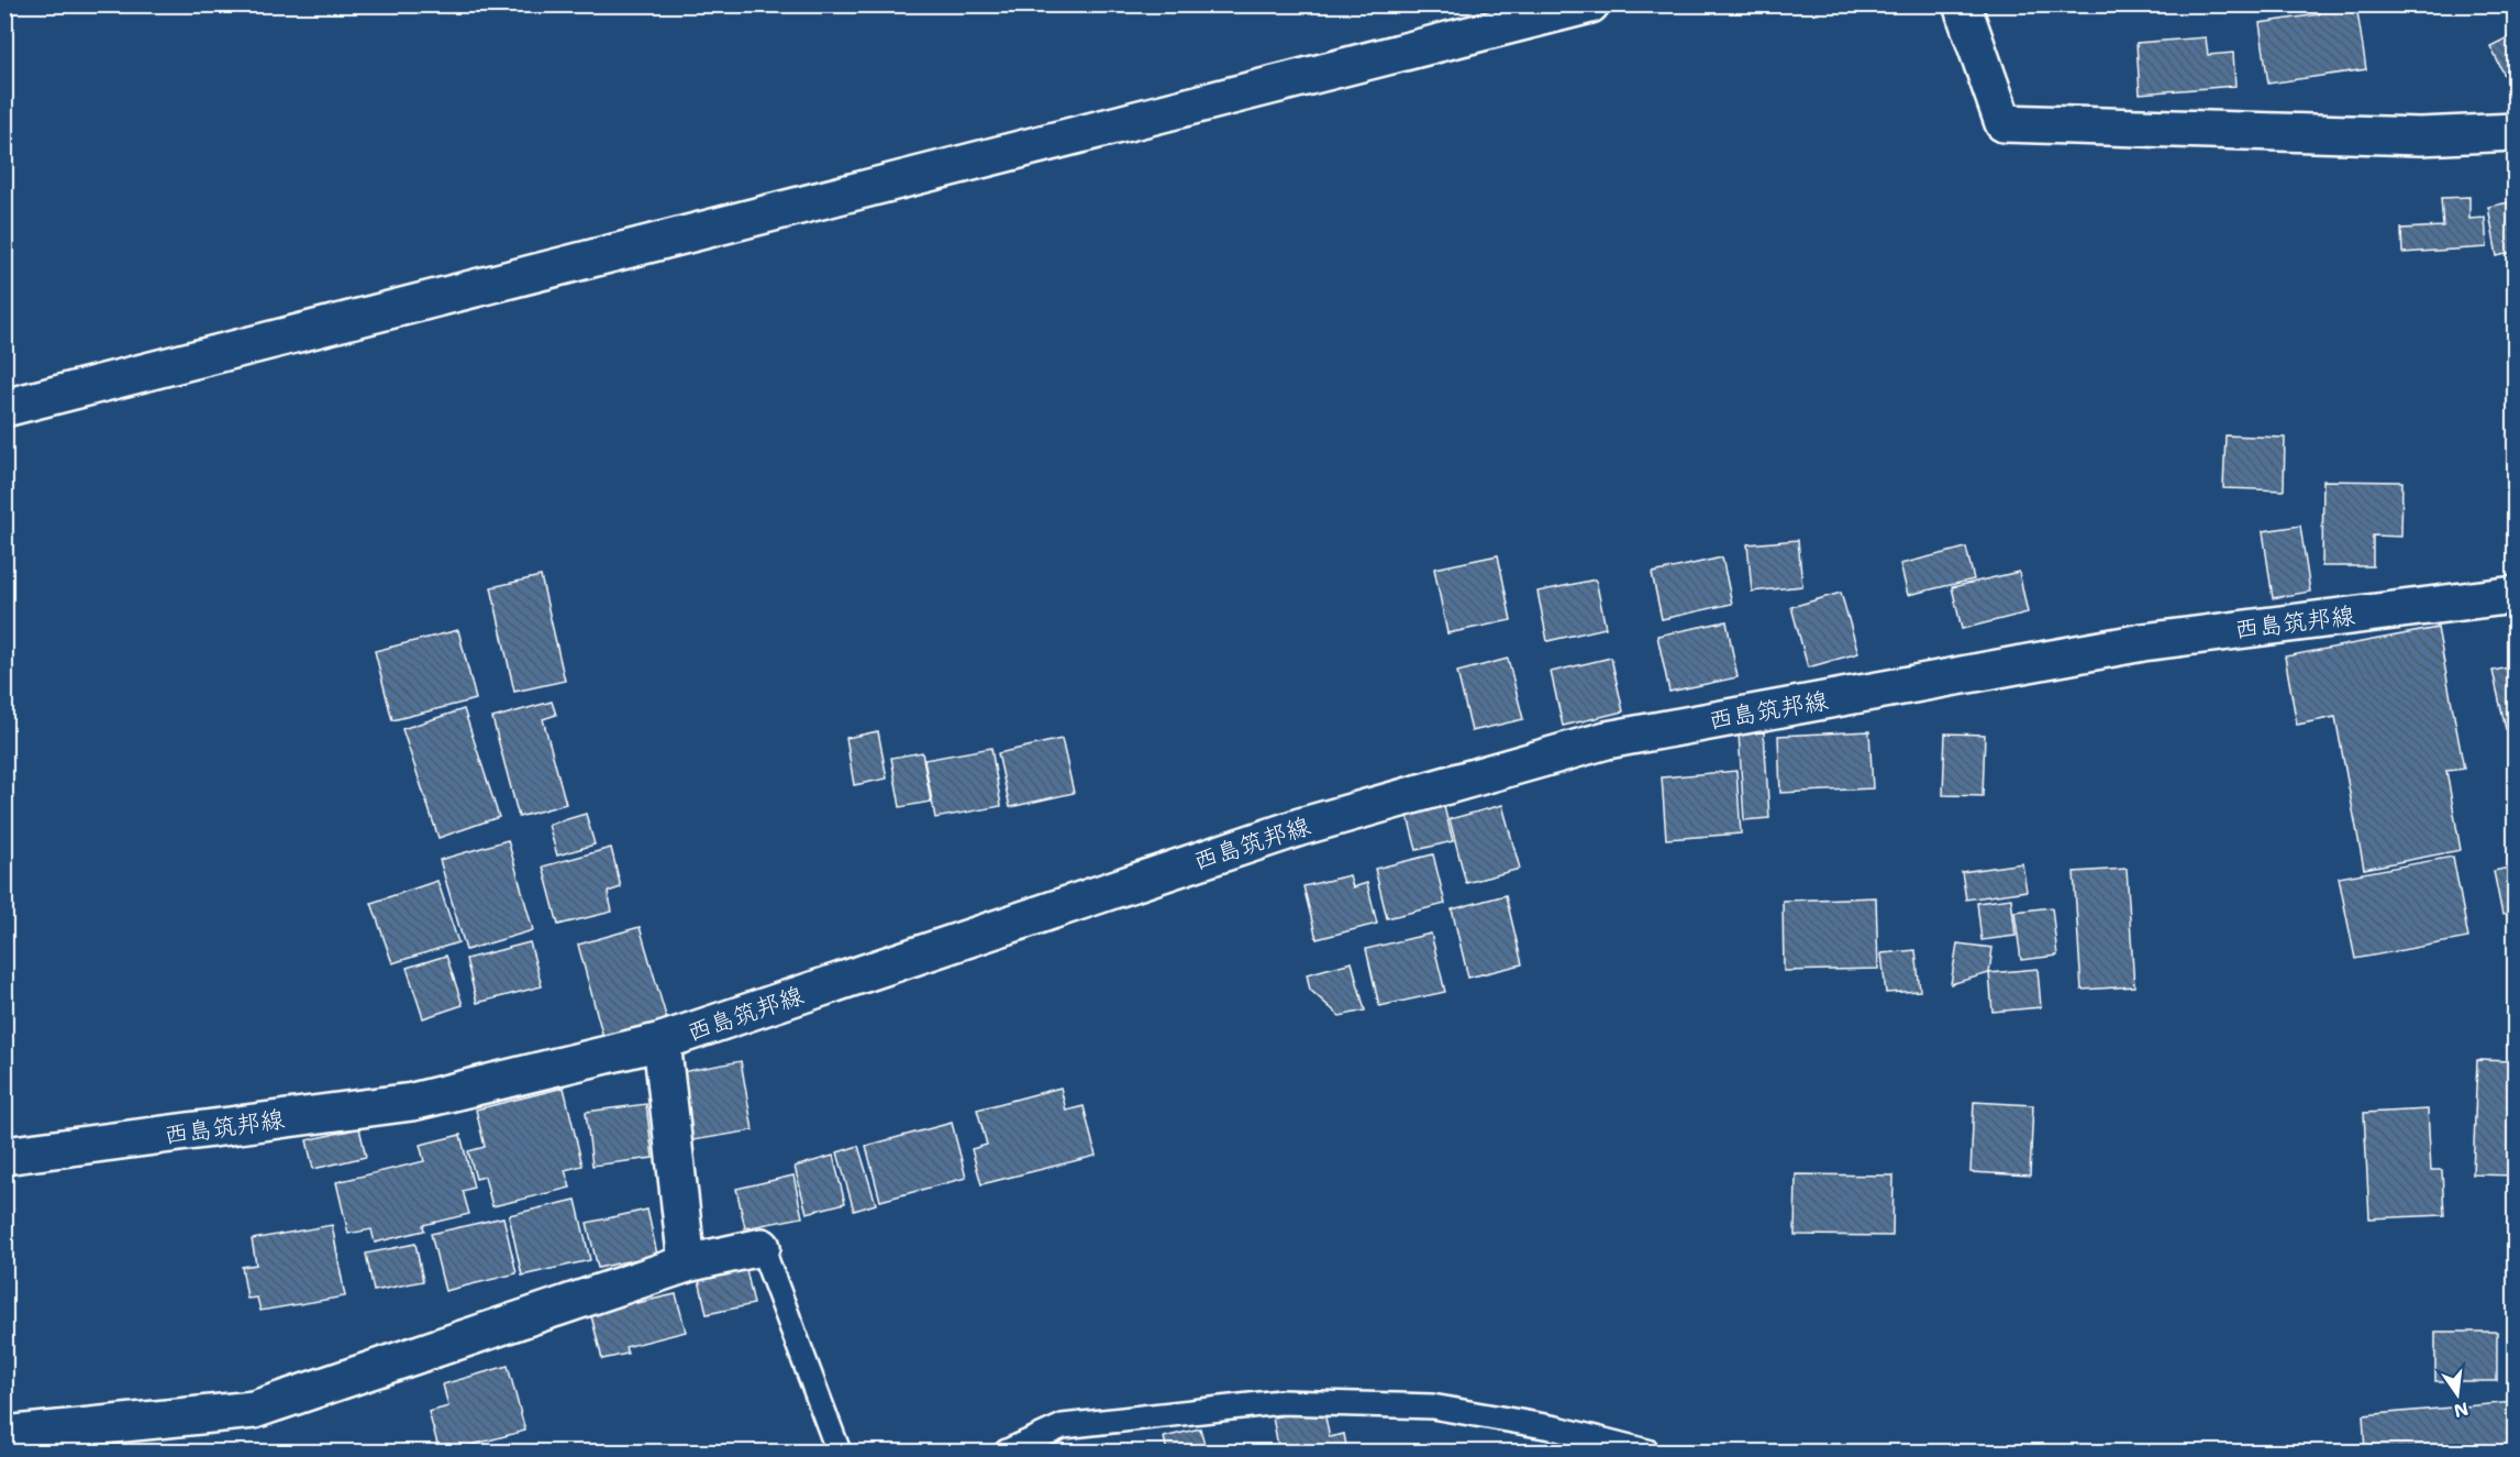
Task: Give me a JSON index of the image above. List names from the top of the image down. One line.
{"streets":{"street":["西島筑邦線"]},"north":"bottom"}
